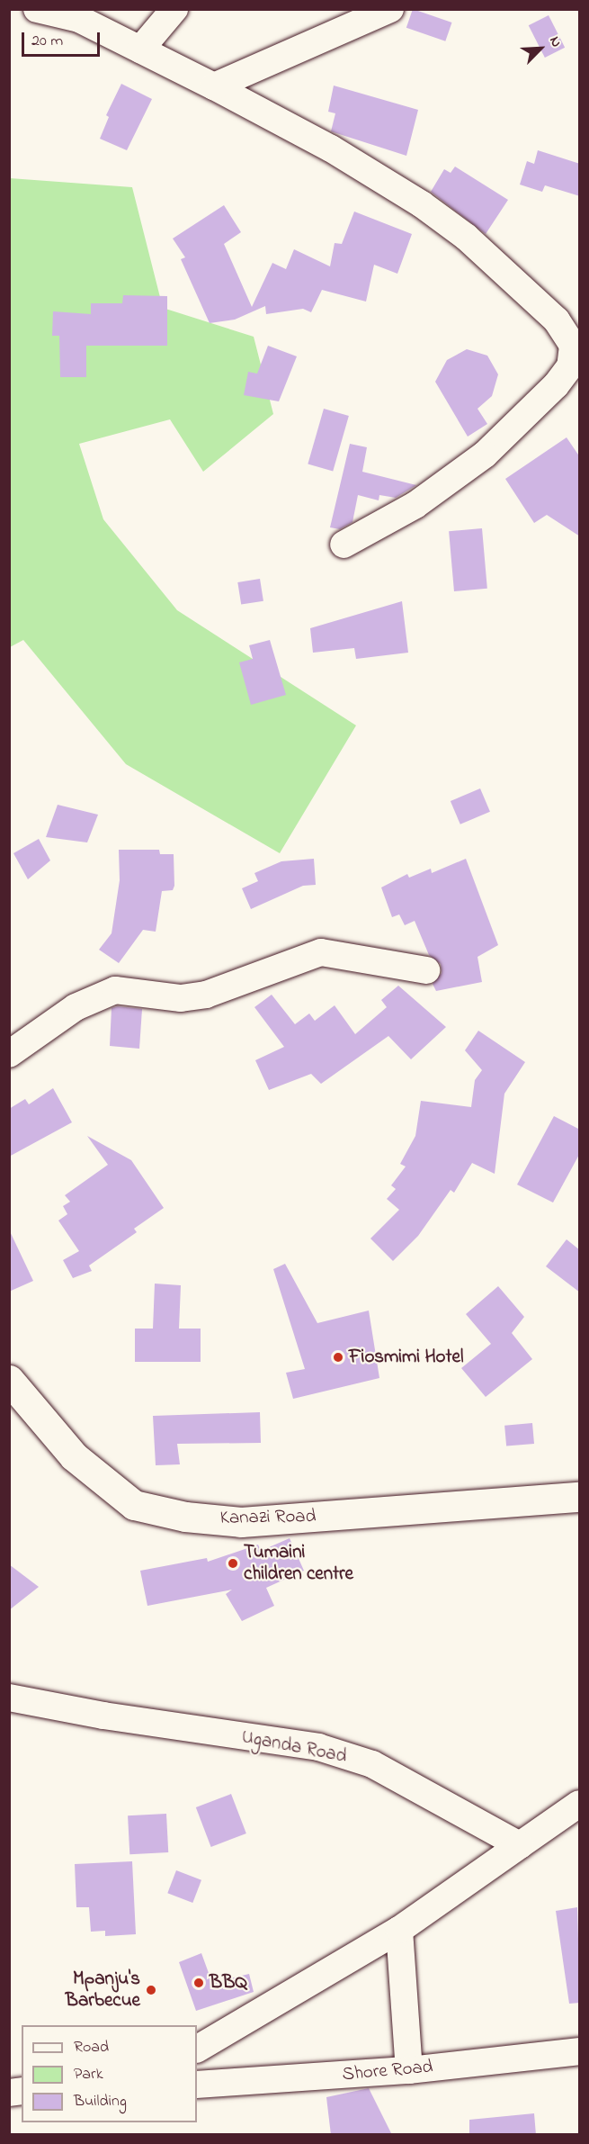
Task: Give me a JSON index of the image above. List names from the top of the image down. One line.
{"streets":{"main road":["Kanazi Road"],"street":["Uganda Road","Shore Road"]},"places":["Fiosmimi Hotel","Tumaini children centre","BBQ","Mpanju's Barbecue"],"legend":["Road","Park","Building"],"scale_bar":"20 m","north":"top right"}
